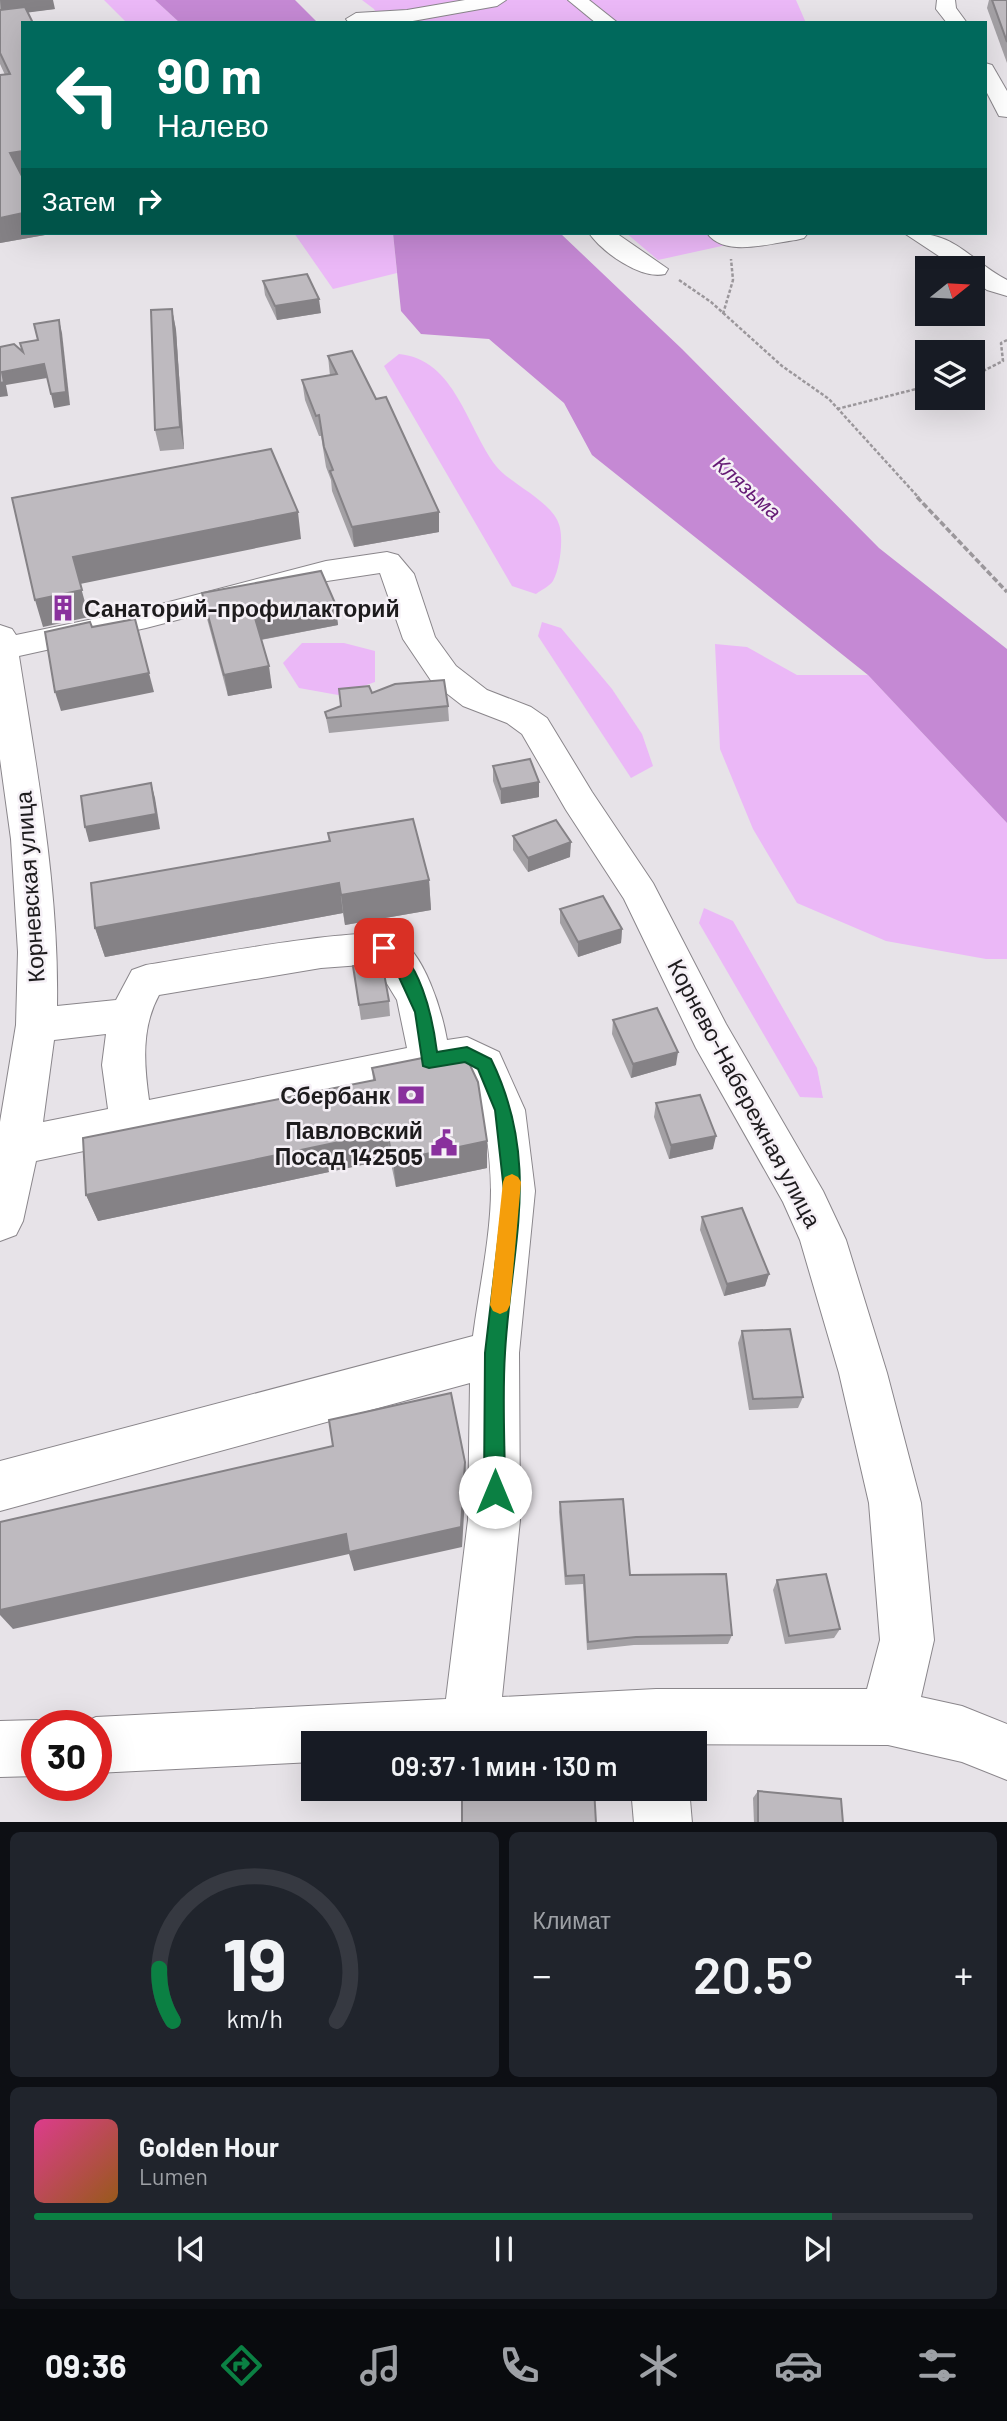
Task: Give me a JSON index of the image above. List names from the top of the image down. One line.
{"streets":{"street":["Корневская улица","Корнево-Набережная улица"]},"crossings":[["Корневская улица","Корнево-Набережная улица"]],"water":["Клязьма"],"places":{"building":["Санаторий-профилакторий"],"bank":["Сбербанк"],"public building":["Павловский Посад 142505"]},"north":"right","page":{"turn":["90 m","Налево"],"then":"Затем","limit":"30","trip":"09:37 · 1 мин · 130 m","tile":"Климат","heat":["−","20.5°","+"],"song":["Golden Hour","Lumen"],"tabs":"09:36","gauge":["19","km/h"]}}
